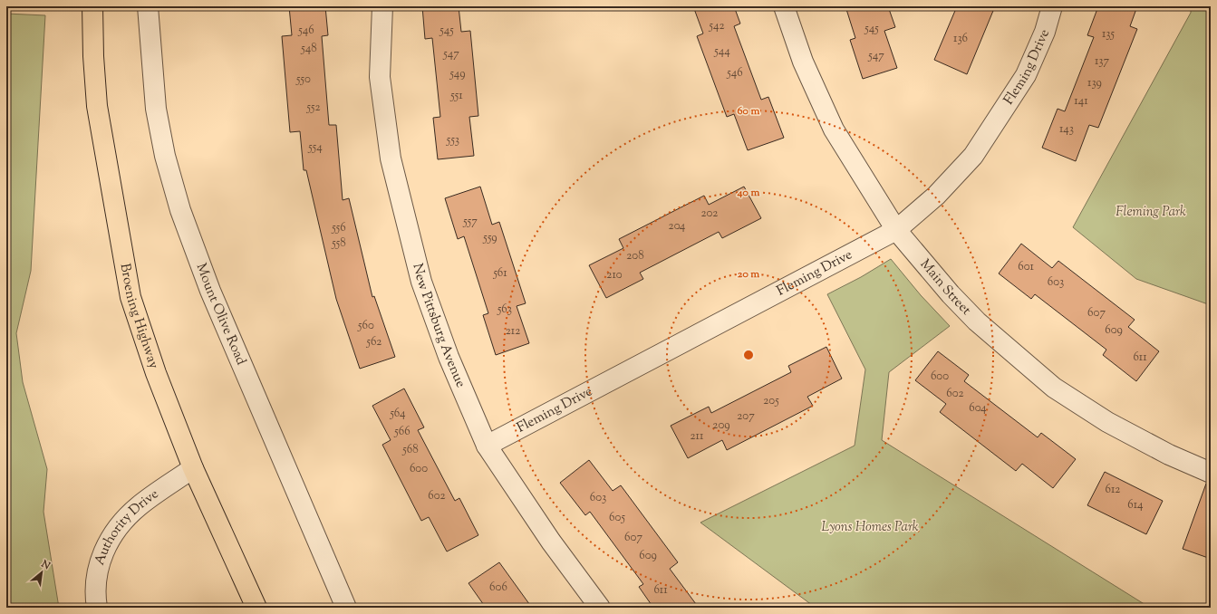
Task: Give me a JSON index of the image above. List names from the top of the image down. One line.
{"streets":{"main road":["Broening Highway"],"street":["Fleming Drive","Main Street","Mount Olive Road","New Pittsburg Avenue","Authority Drive"]},"crossings":[["Fleming Drive","Main Street"],["Fleming Drive","New Pittsburg Avenue"],["Broening Highway","Authority Drive"]],"parks":["Fleming Park","Lyons Homes Park"],"house_numbers":["542","545","546","545","135","136","548","544","547","547","137","546","549","550","139","551","141","552","143","553","554","202","557","204","556","559","558","208","601","561","210","603","563","607","560","609","212","562","611","600","602","205","604","564","207","209","566","211","568","600","612","602","603","614","605","607","609","606","611"],"north":"top right","rings":["60 m","40 m","20 m"]}
